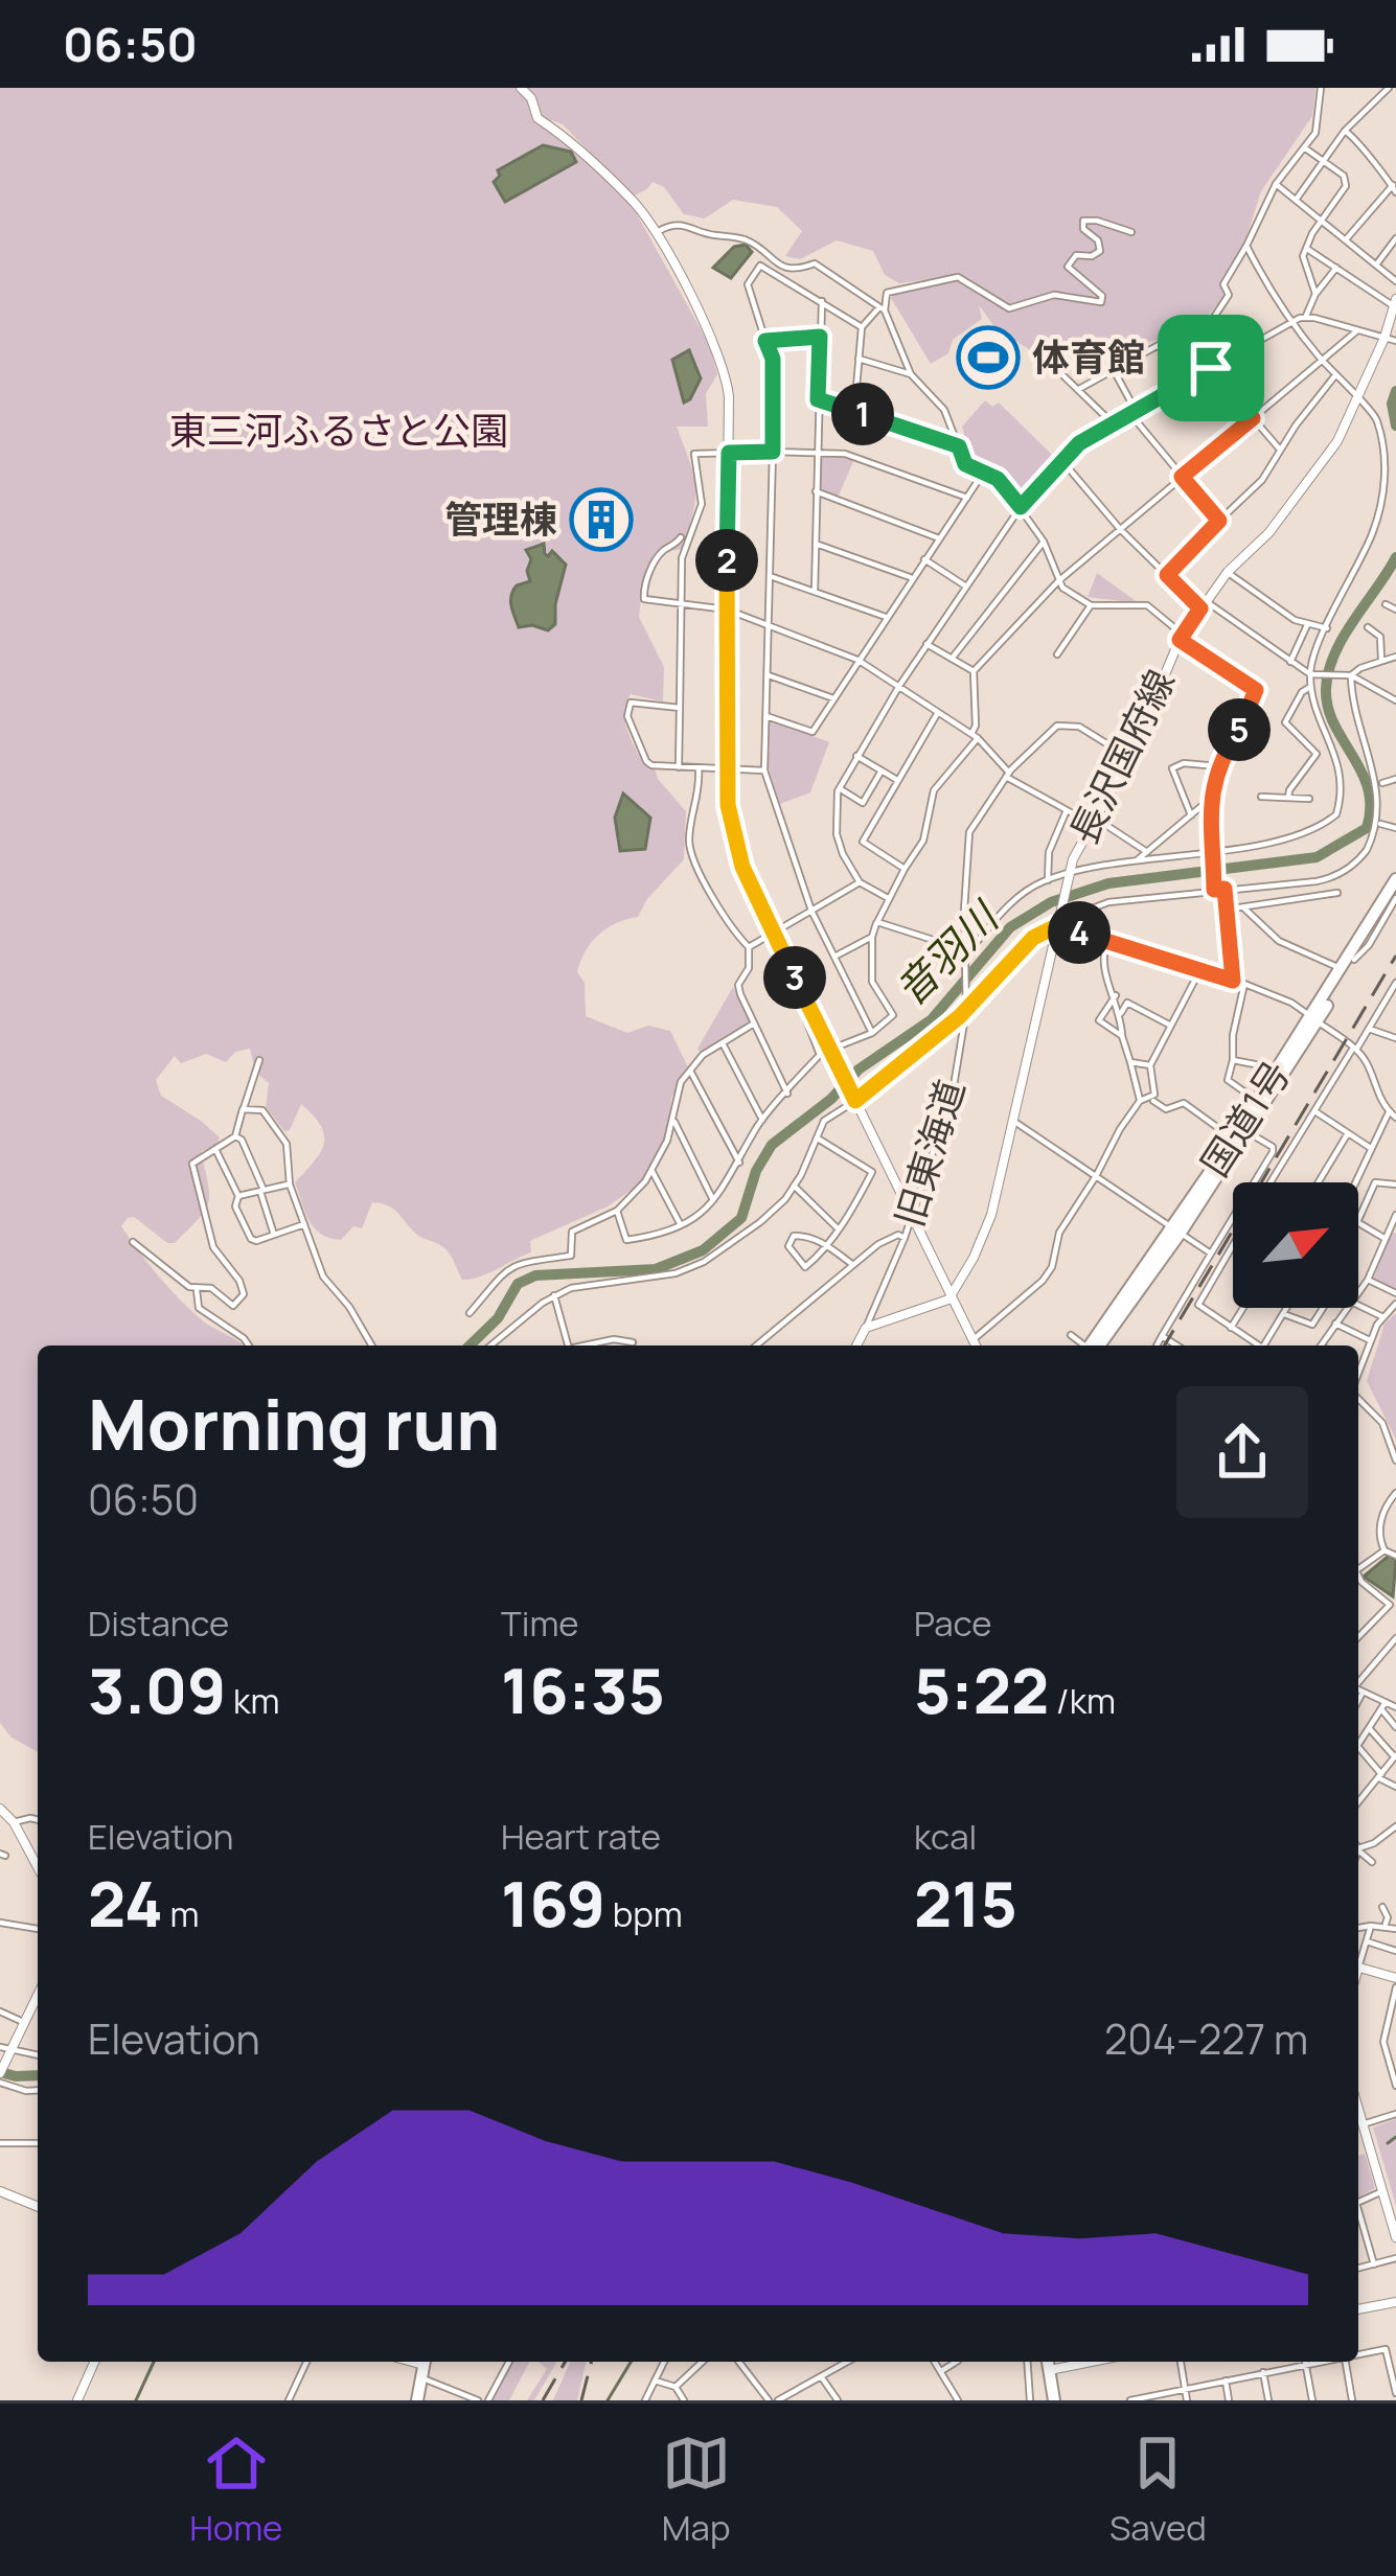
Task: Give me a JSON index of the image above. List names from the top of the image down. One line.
{"streets":{"main road":["長沢国府線","国道1号"],"street":["旧東海道"]},"crossings":[["長沢国府線","旧東海道"]],"water":["音羽川"],"parks":["東三河ふるさと公園"],"places":{"sports":["体育館"],"building":["管理棟"]},"north":"top right","page":{"status":"06:50","pins":["1","2","5","4","3"],"heading":["Morning run","06:50"],"stats":[["Distance","3.09 km"],["Time","16:35"],["Pace","5:22 /km"],["Elevation","24 m"],["Heart rate","169 bpm"],["kcal","215"]],"chart":["Elevation","204–227 m"],"tabs":["Home","Map","Saved"]}}
